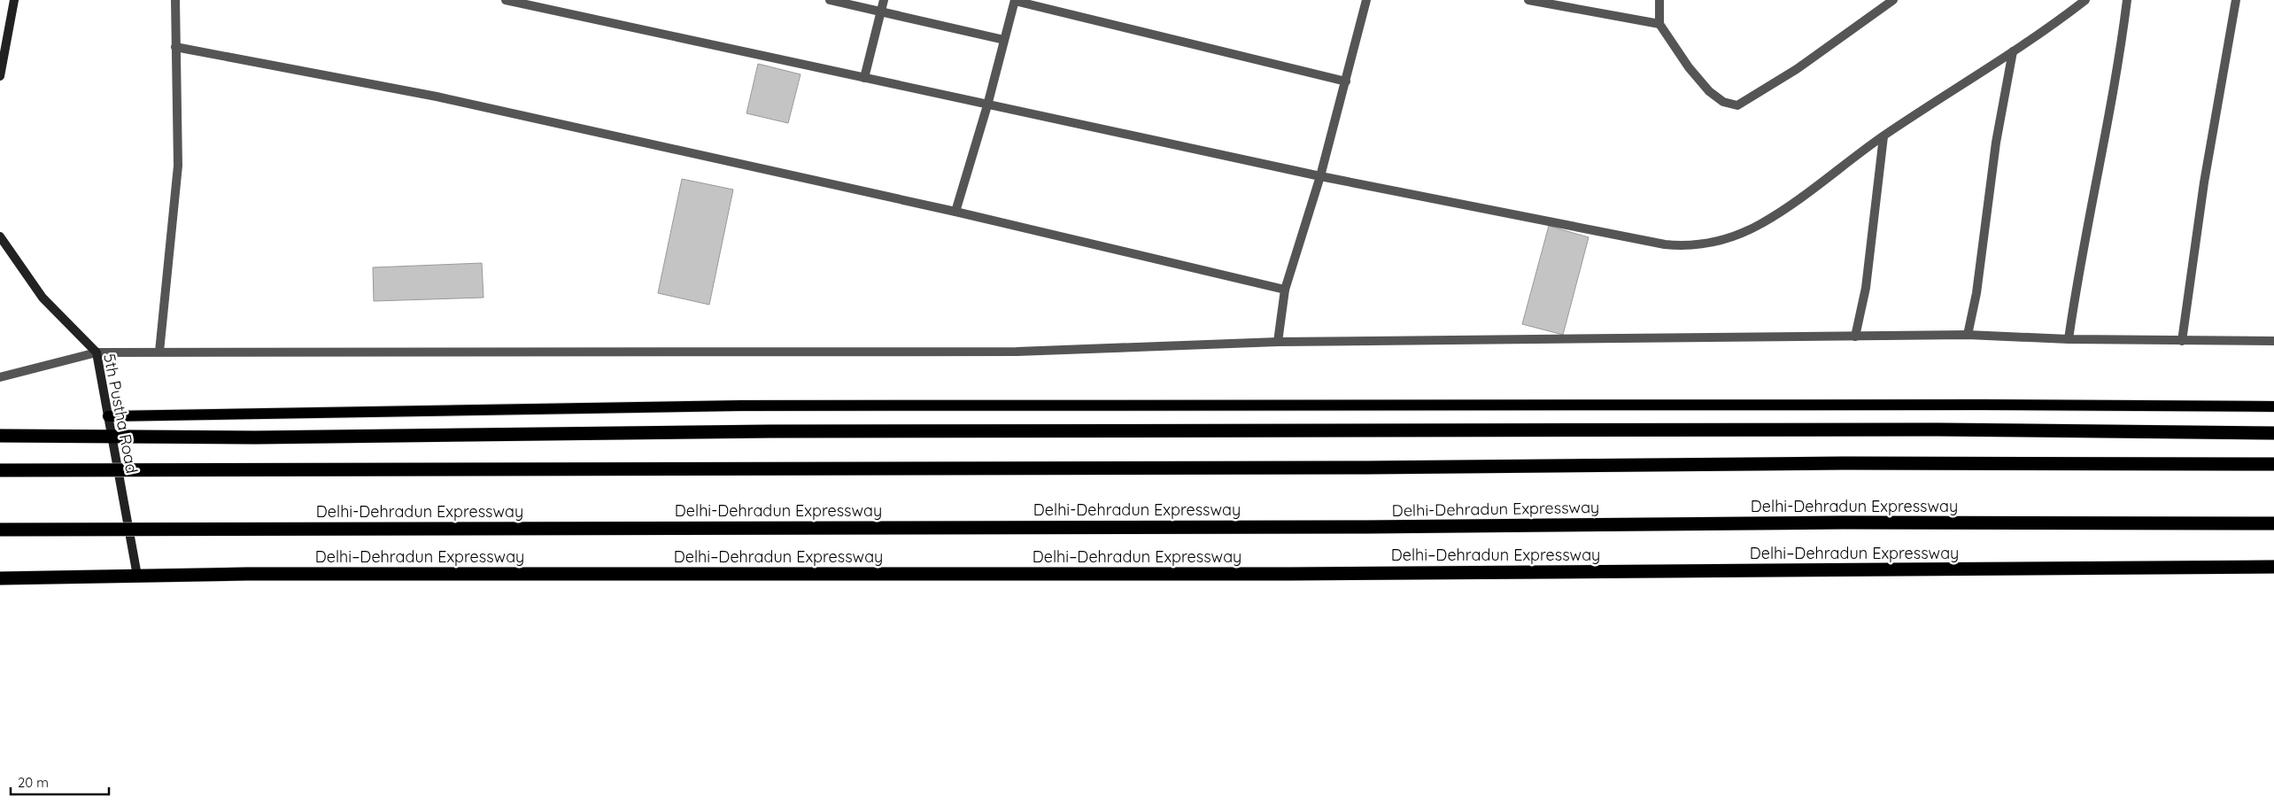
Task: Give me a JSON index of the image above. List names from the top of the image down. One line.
{"streets":{"highway":["Delhi-Dehradun Expressway","Delhi–Dehradun Expressway"],"street":["5th Pustha Road"]},"crossings":[["5th Pustha Road","Delhi–Dehradun Expressway"]],"scale_bar":"20 m"}
